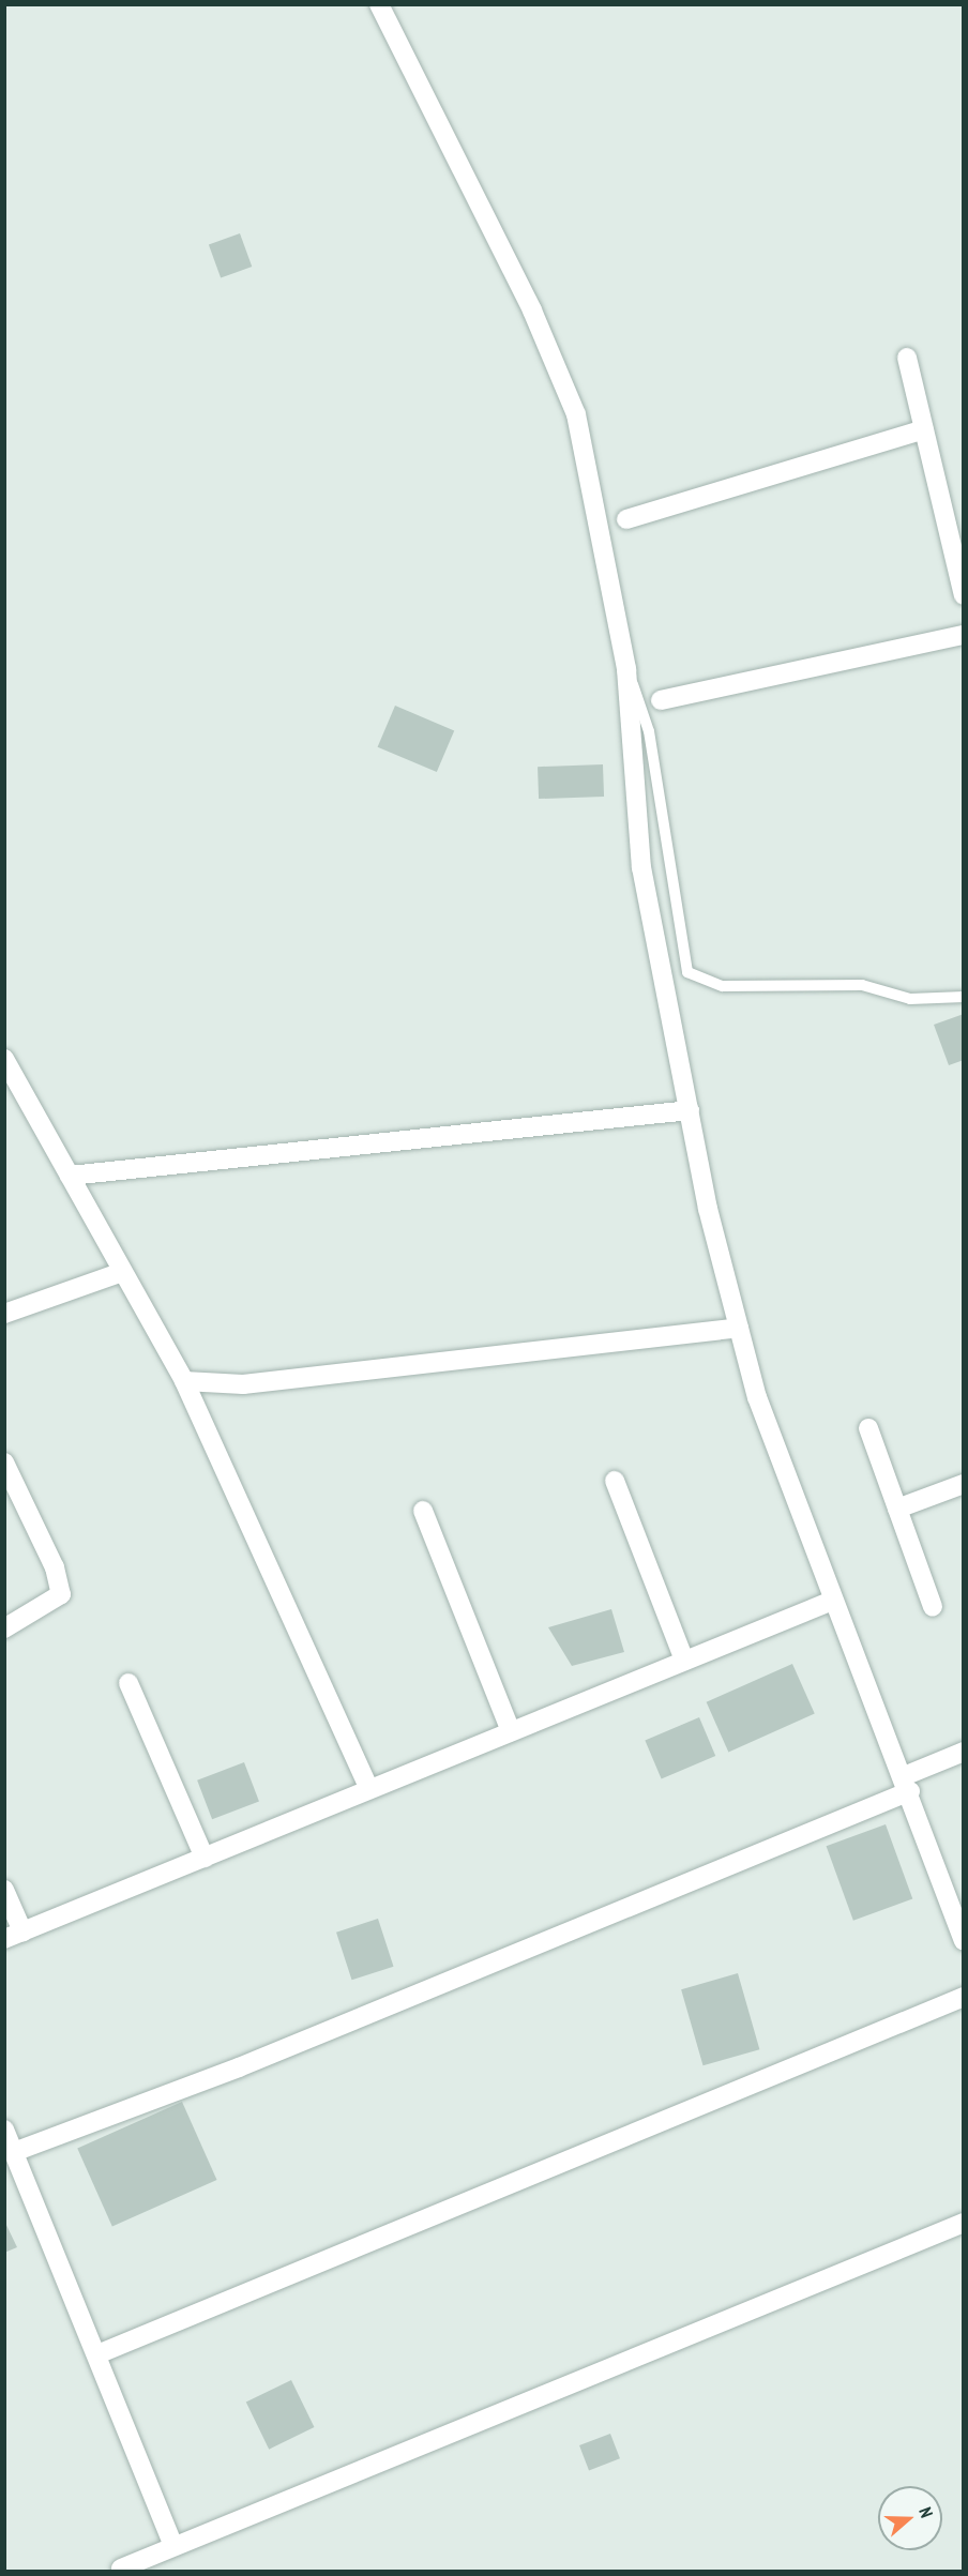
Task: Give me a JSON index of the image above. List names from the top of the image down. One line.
{"north":"right"}
